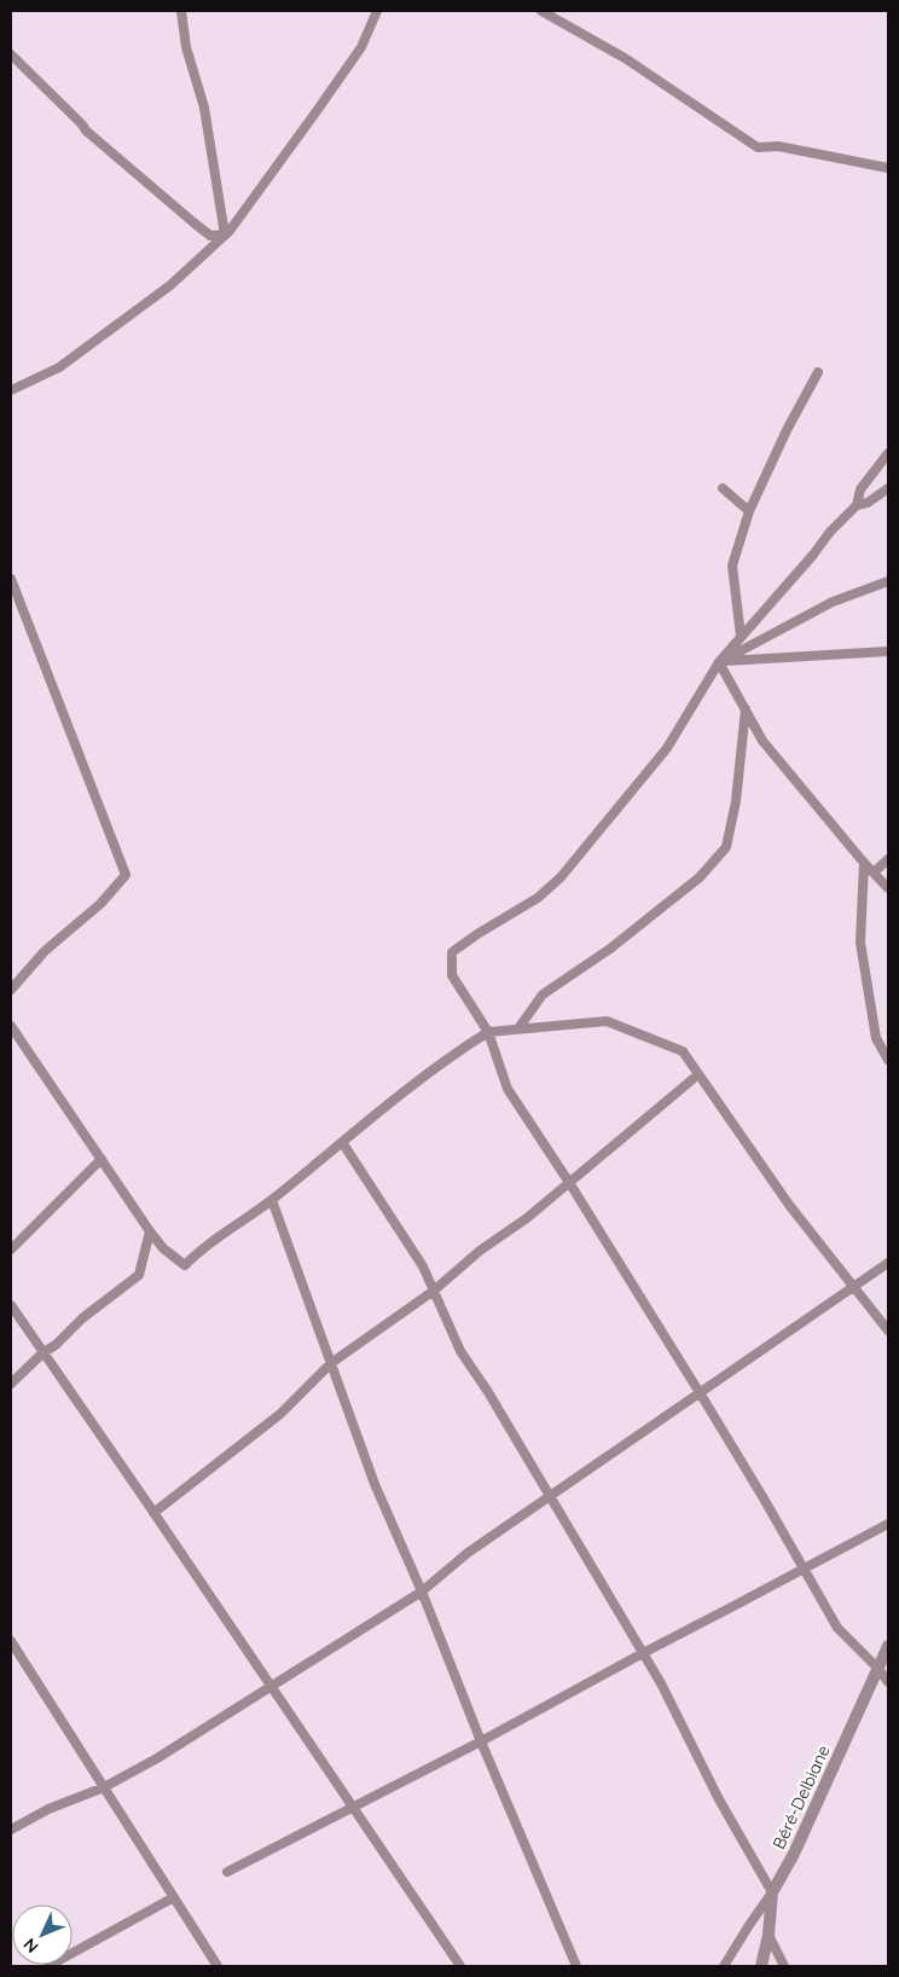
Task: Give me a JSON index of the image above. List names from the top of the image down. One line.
{"streets":{"street":["Béré-Delbiane"]},"north":"bottom left"}
